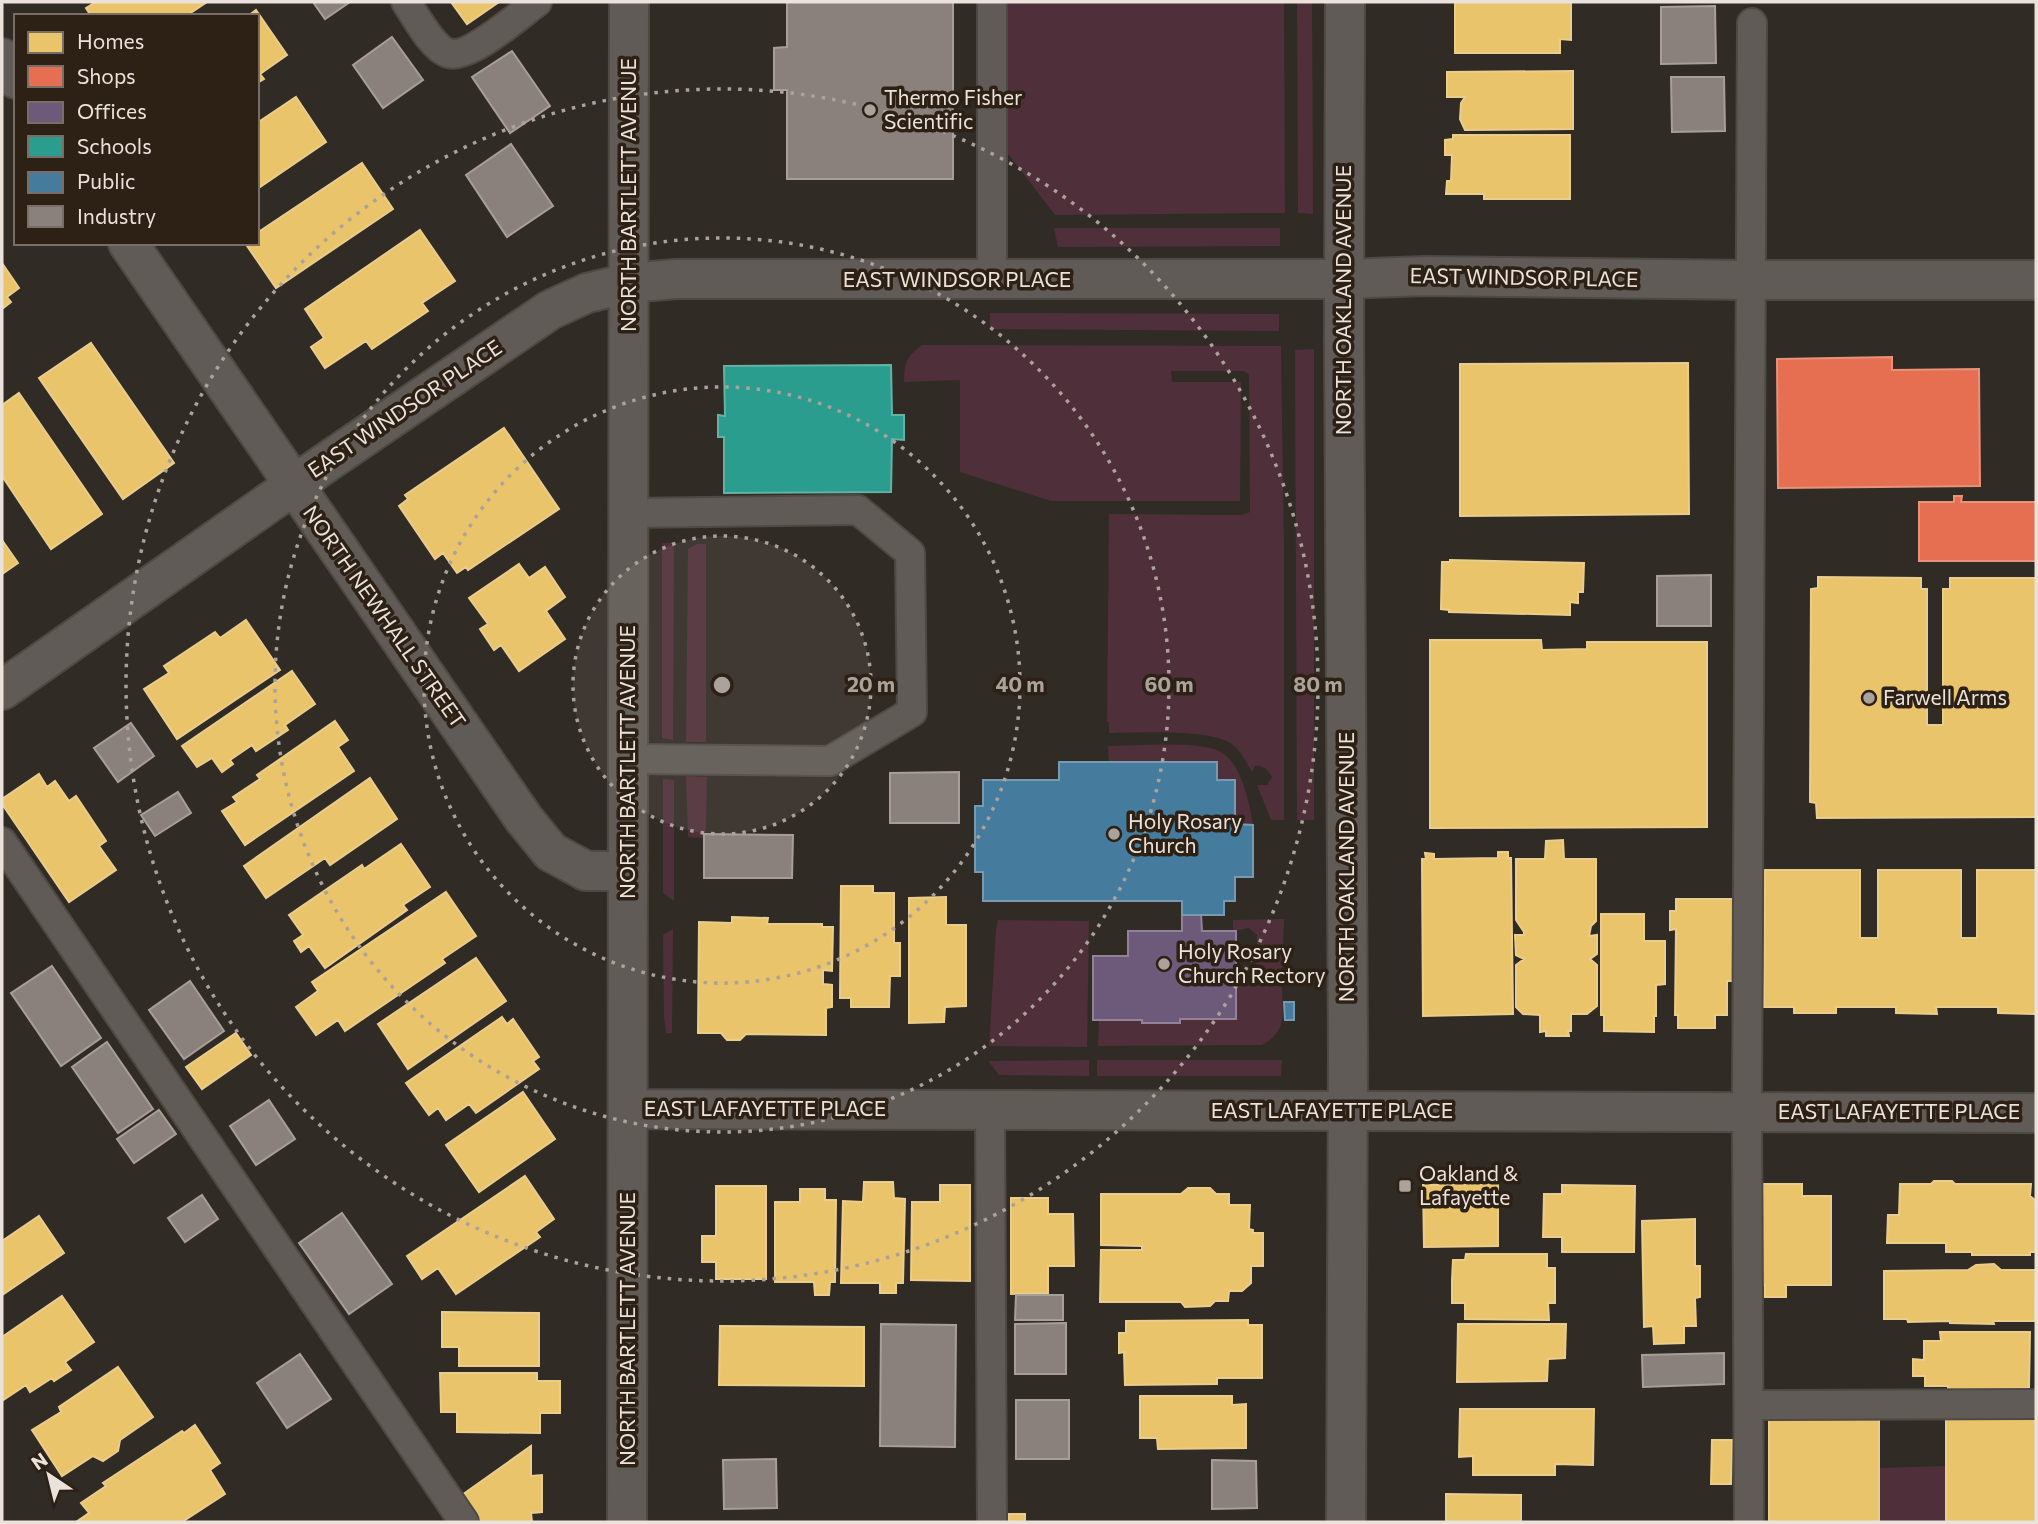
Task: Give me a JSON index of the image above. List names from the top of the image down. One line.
{"streets":{"street":["NORTH BARTLETT AVENUE","EAST WINDSOR PLACE","NORTH OAKLAND AVENUE","NORTH NEWHALL STREET","EAST LAFAYETTE PLACE"]},"crossings":[["NORTH BARTLETT AVENUE","EAST WINDSOR PLACE"],["NORTH BARTLETT AVENUE","NORTH NEWHALL STREET"],["NORTH BARTLETT AVENUE","EAST LAFAYETTE PLACE"],["EAST WINDSOR PLACE","NORTH OAKLAND AVENUE"],["EAST WINDSOR PLACE","NORTH NEWHALL STREET"],["NORTH OAKLAND AVENUE","EAST LAFAYETTE PLACE"]],"places":{"other":["Thermo Fisher Scientific","Farwell Arms","Holy Rosary Church","Holy Rosary Church Rectory"],"transit":["Oakland & Lafayette"]},"legend":["Homes","Shops","Offices","Schools","Public","Industry"],"north":"top left","rings":["20 m","40 m","60 m","80 m"]}
